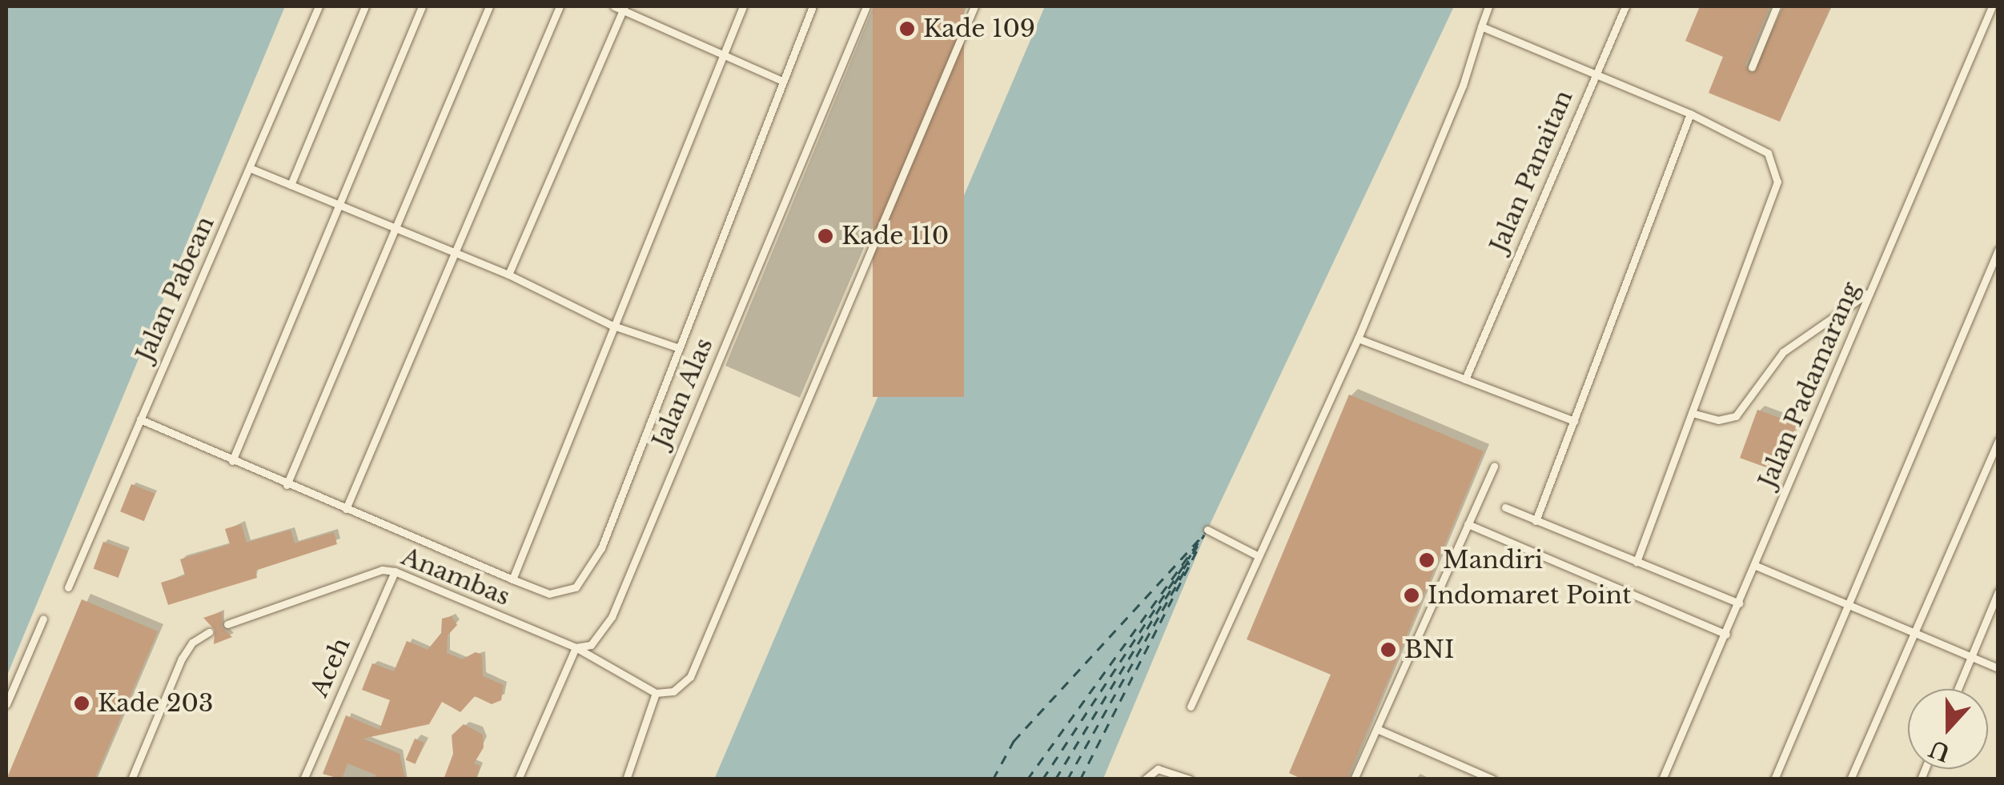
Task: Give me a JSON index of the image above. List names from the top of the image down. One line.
{"streets":{"lane":["Jalan Panaitan","Jalan Pabean","Jalan Padamarang","Jalan Alas","Anambas","Aceh"]},"crossings":[["Jalan Alas","Anambas"],["Anambas","Aceh"]],"places":["Kade 109","Kade 110","Mandiri","Indomaret Point","BNI","Kade 203"],"north":"bottom"}
